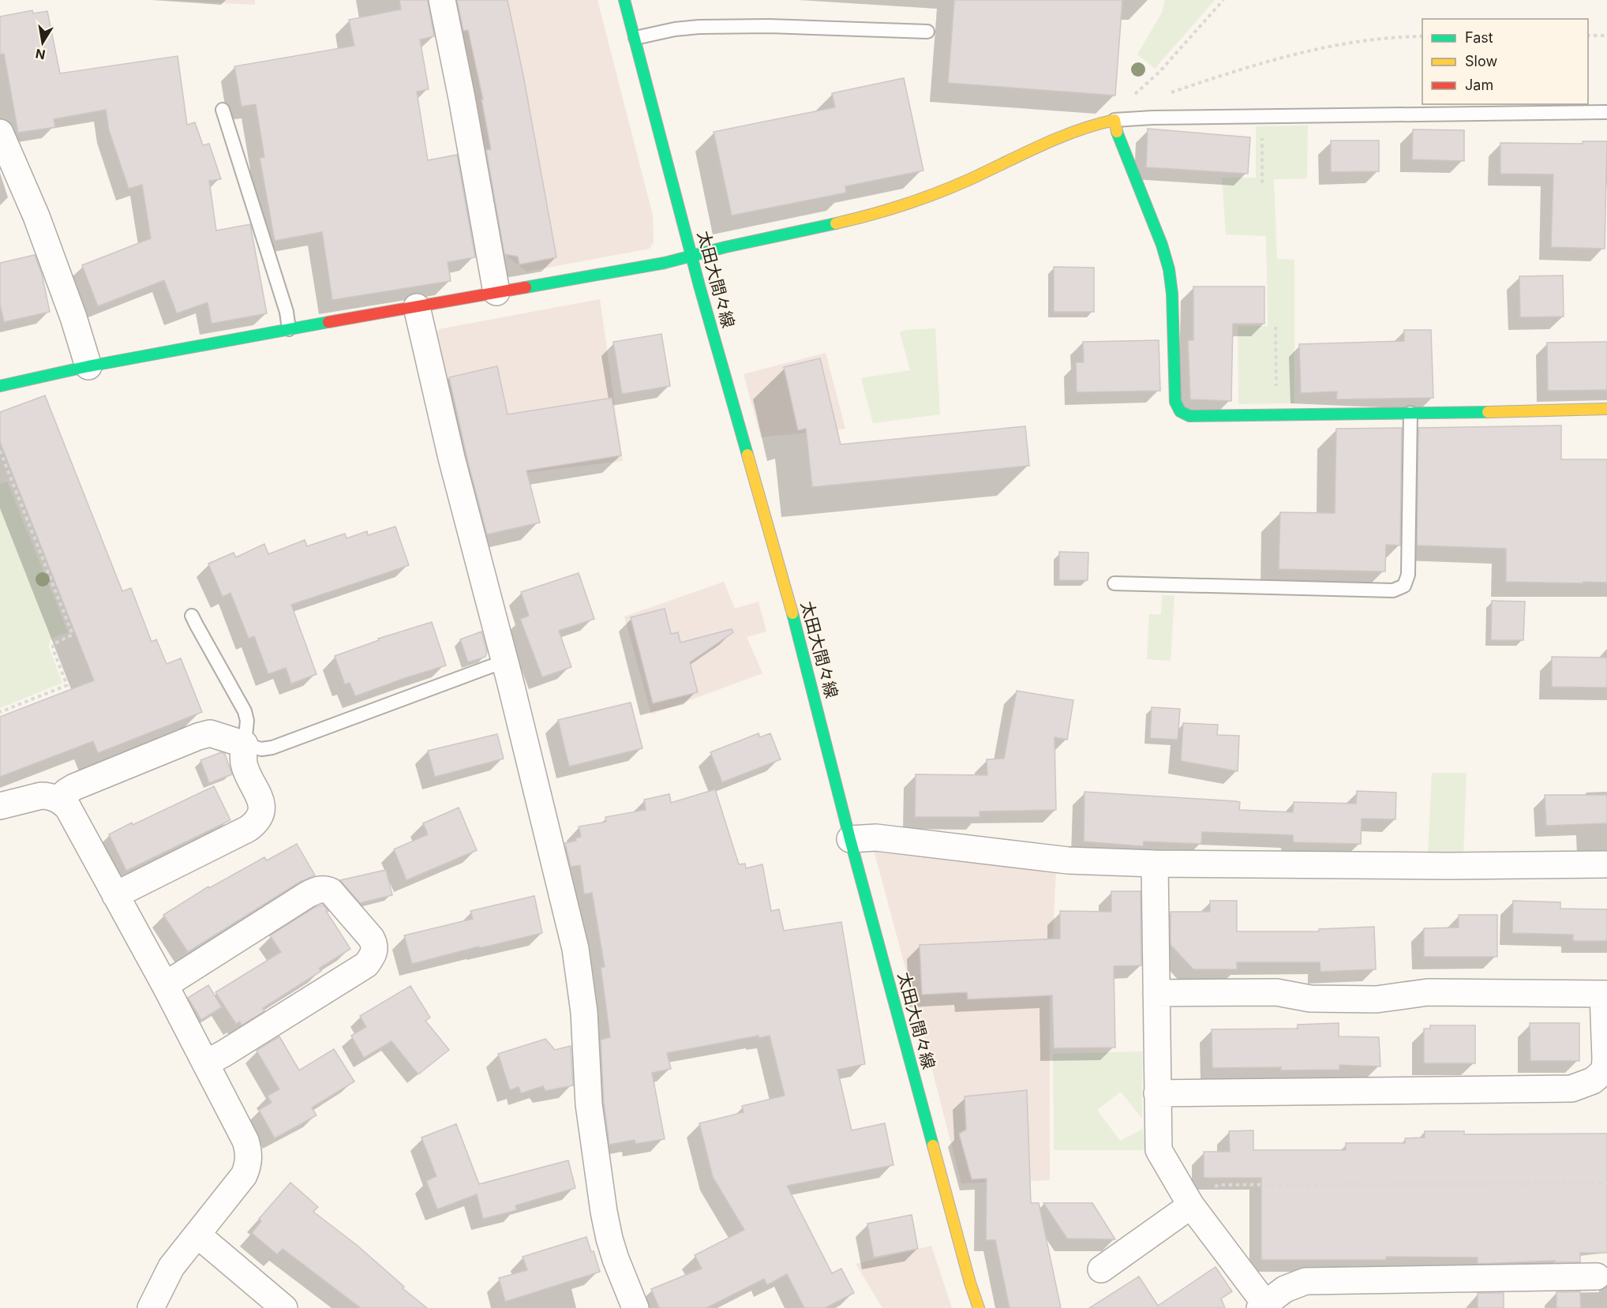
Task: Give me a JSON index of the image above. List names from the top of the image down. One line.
{"streets":{"street":["太田大間々線"]},"legend":["Fast","Slow","Jam"],"north":"bottom"}
